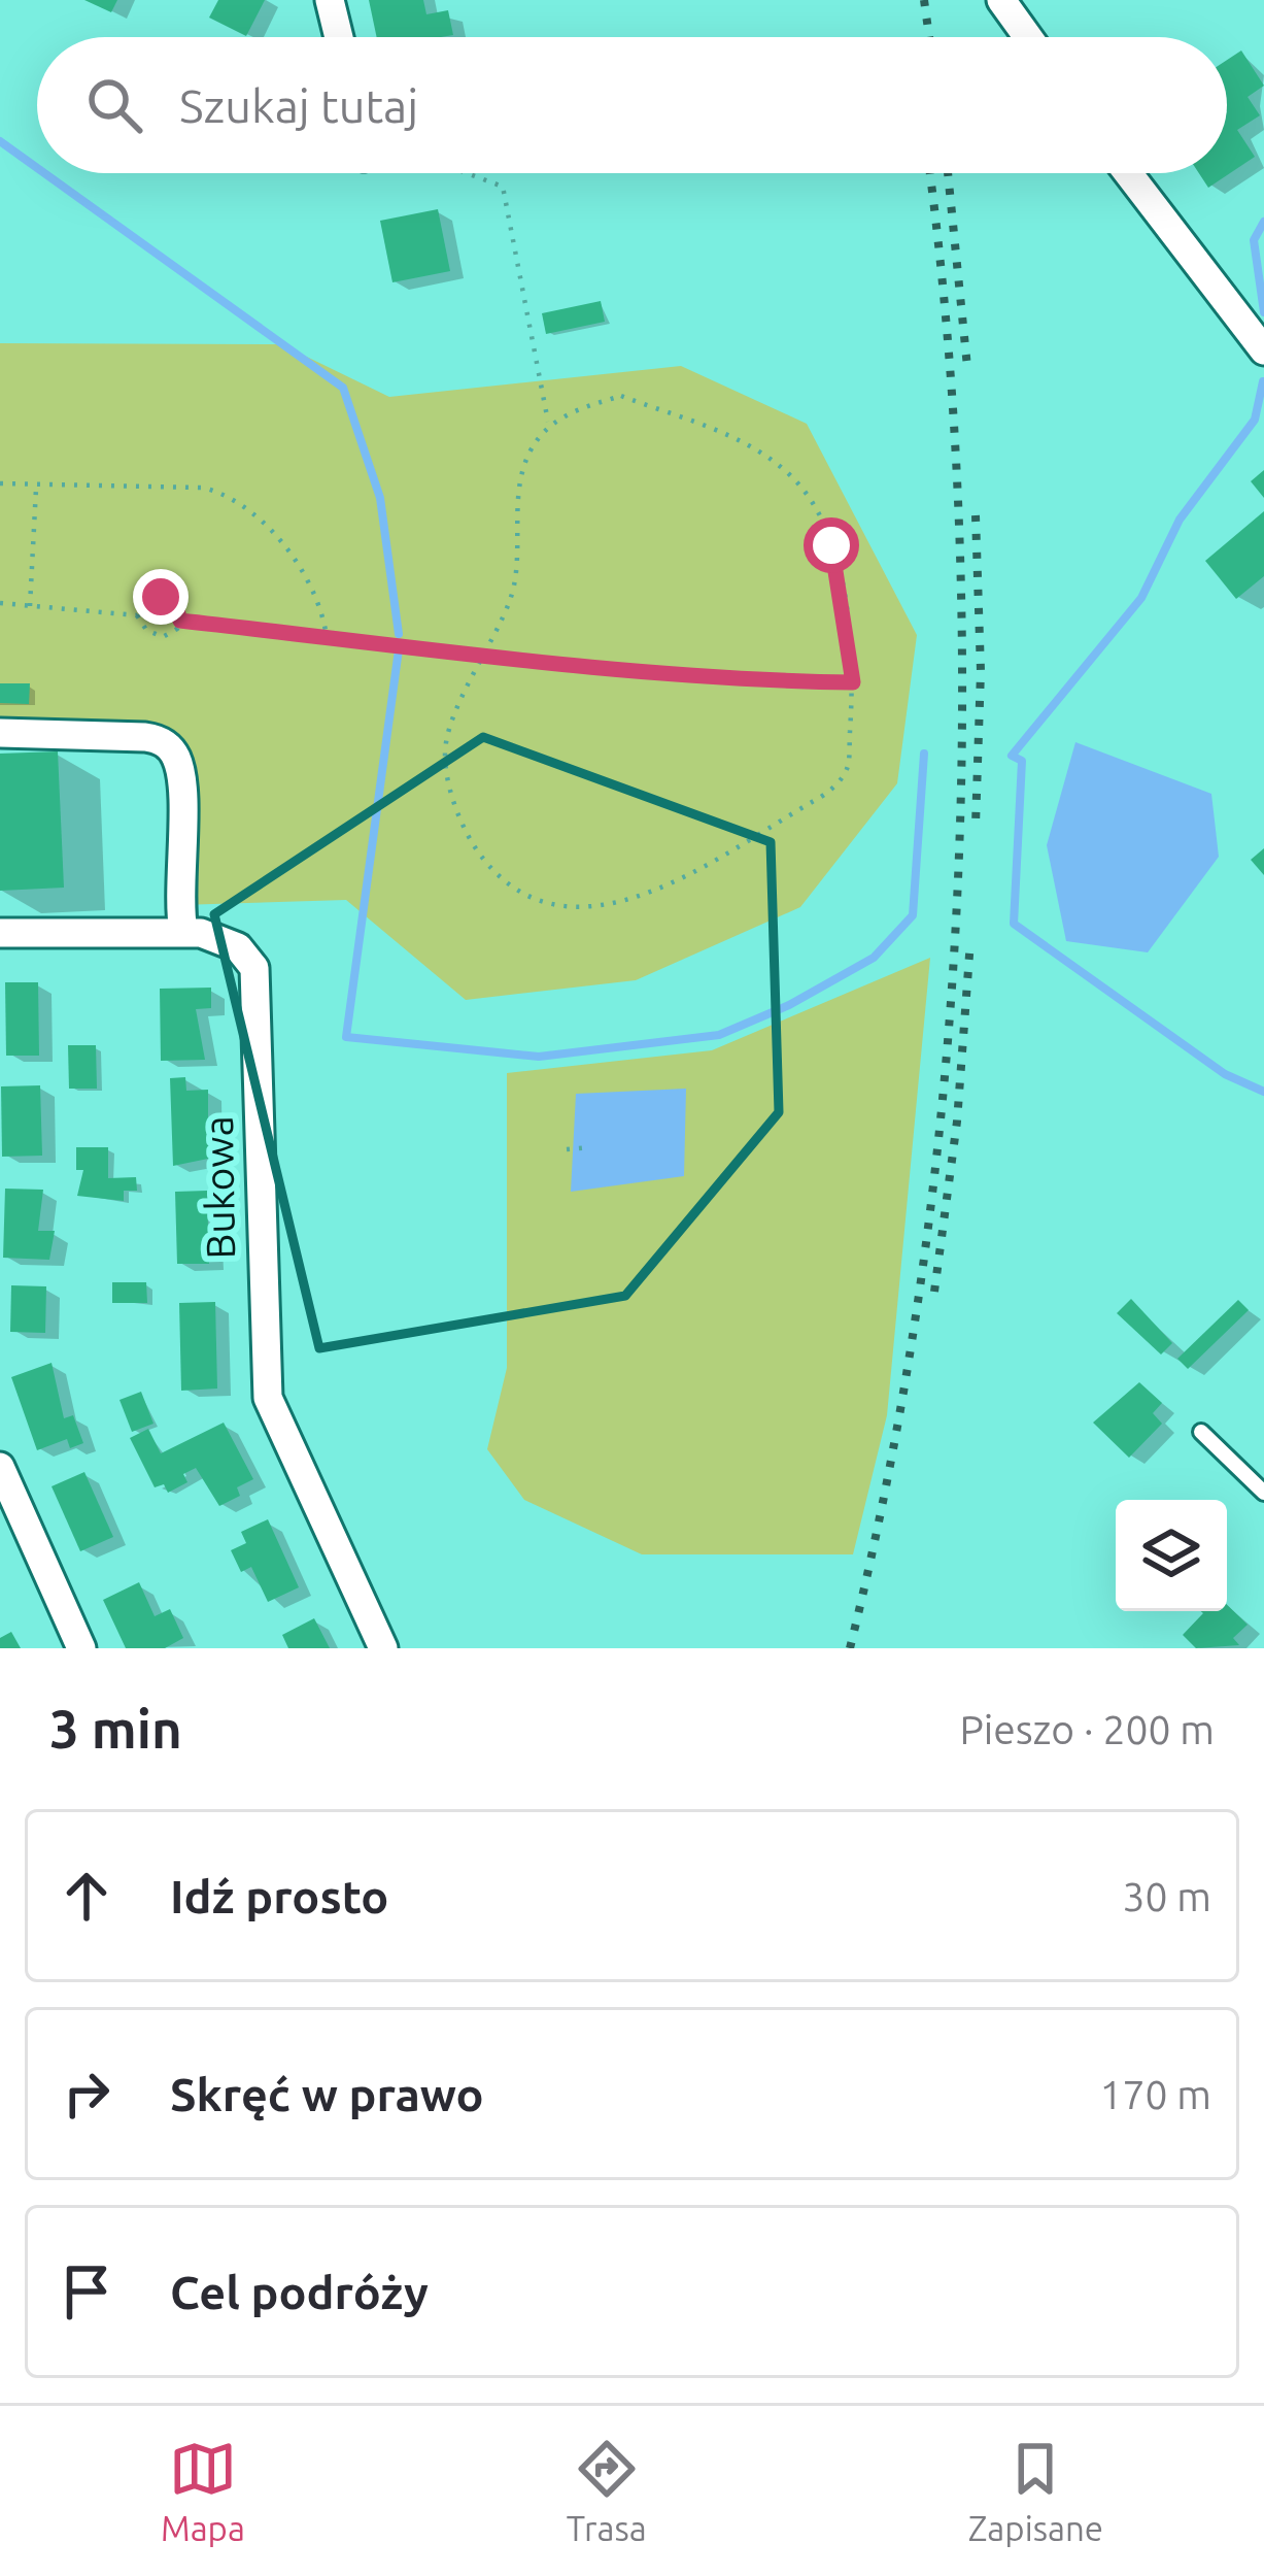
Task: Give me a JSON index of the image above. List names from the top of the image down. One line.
{"streets":{"street":["Bukowa"]},"page":{"search":"Szukaj tutaj","heading":["3 min","Pieszo · 200 m"],"list":[["Idź prosto","30 m"],["Skręć w prawo","170 m"],"Cel podróży"],"nav":["Mapa","Trasa","Zapisane"]}}
